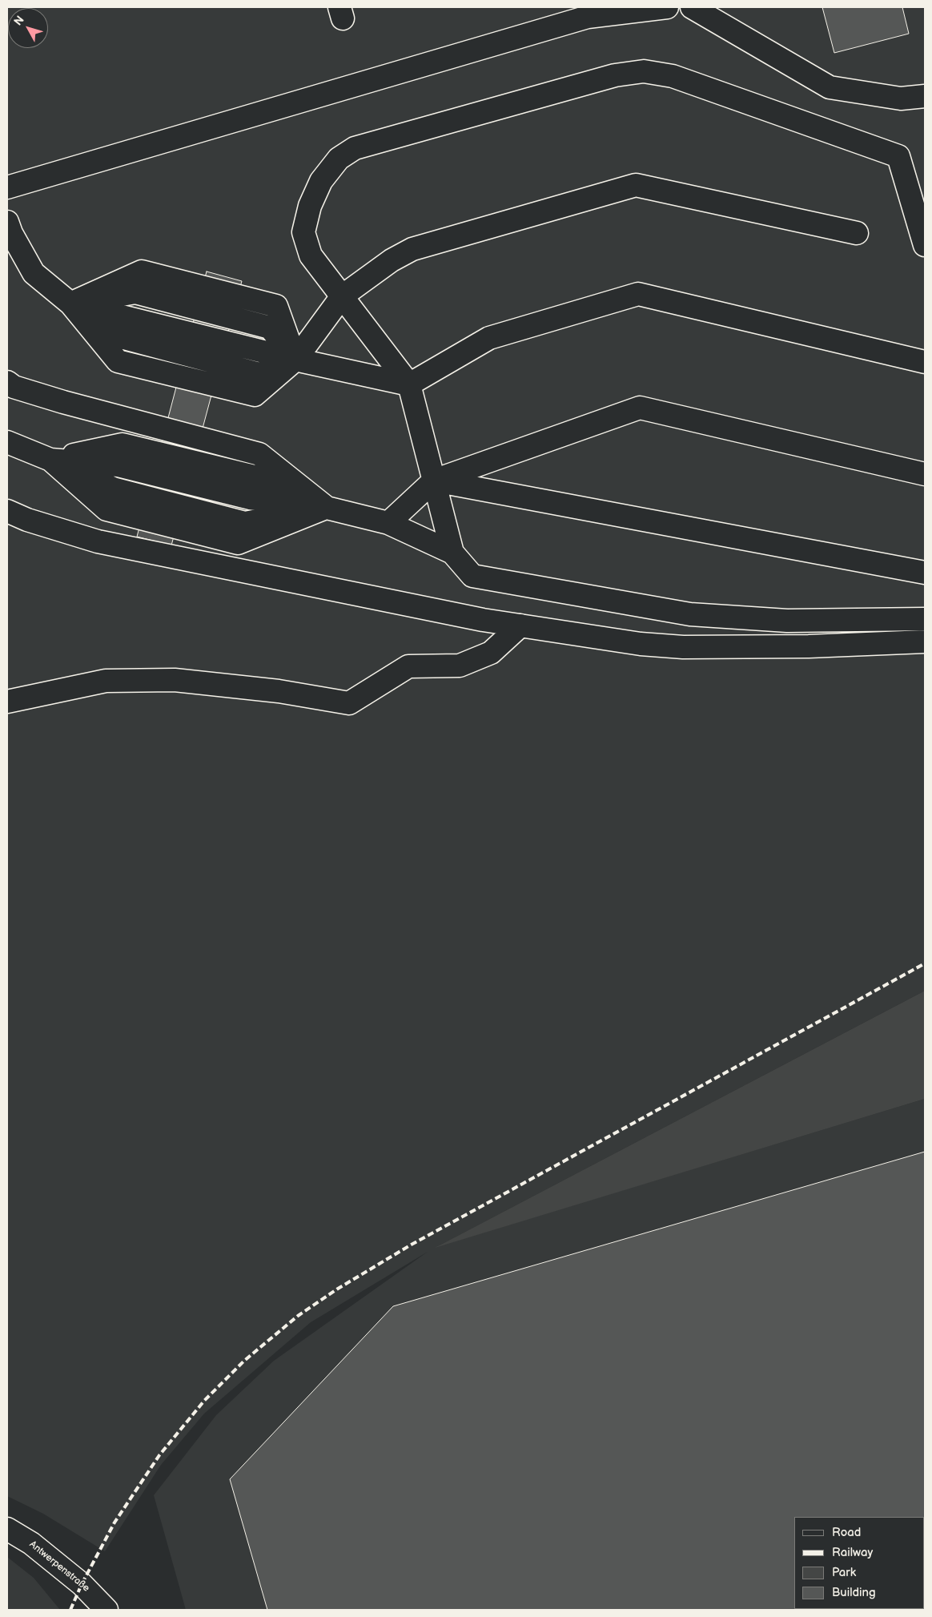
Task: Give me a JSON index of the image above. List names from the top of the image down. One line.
{"streets":{"street":["Antwerpenstraße"]},"legend":["Road","Railway","Park","Building"],"north":"top left"}
